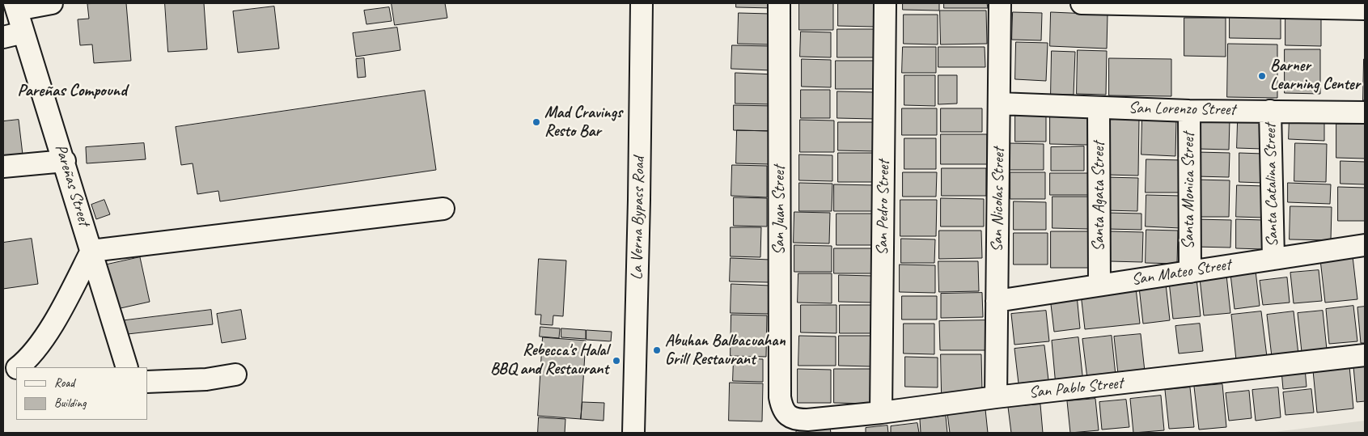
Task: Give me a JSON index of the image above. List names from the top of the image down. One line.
{"streets":{"street":["San Lorenzo Street","Pareñas Street","Santa Catalina Street","Santa Monica Street","Santa Agata Street","San Nicolas Street","San Pedro Street","San Juan Street","La Verna Bypass Road","San Mateo Street","San Pablo Street"]},"crossings":[["San Lorenzo Street","Santa Catalina Street"],["San Lorenzo Street","Santa Monica Street"],["San Lorenzo Street","Santa Agata Street"],["San Lorenzo Street","San Nicolas Street"],["Santa Catalina Street","San Mateo Street"],["Santa Monica Street","San Mateo Street"],["Santa Agata Street","San Mateo Street"],["San Nicolas Street","San Mateo Street"],["San Nicolas Street","San Pablo Street"],["San Pedro Street","San Pablo Street"],["San Juan Street","San Pablo Street"]],"districts":["Pareñas Compound"],"places":["Barner Learning Center","Mad Cravings Resto Bar","Abuhan Balbacuahan Grill Restaurant","Rebecca's Halal BBQ and Restaurant"],"legend":["Road","Building"]}
